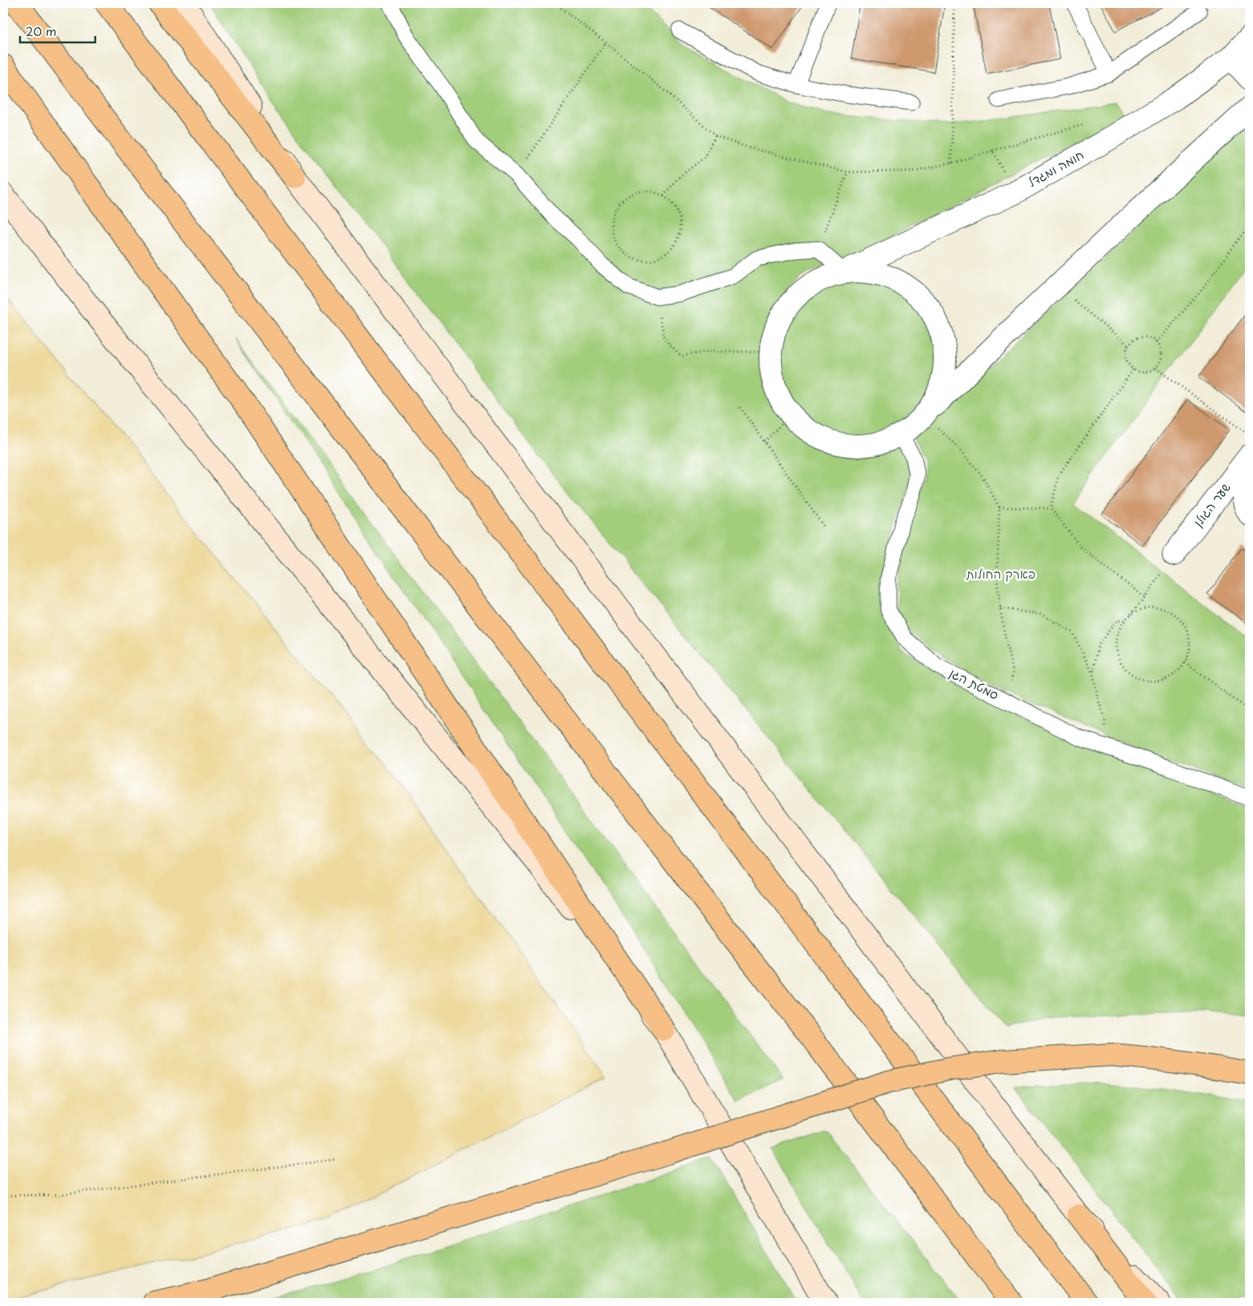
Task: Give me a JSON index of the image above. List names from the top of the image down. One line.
{"streets":{"street":["חומה ומגדל","שער הגולן"],"lane":["סמטת הגן"]},"crossings":[["חומה ומגדל","סמטת הגן"]],"parks":["פארק החולות"],"scale_bar":"20 m"}
